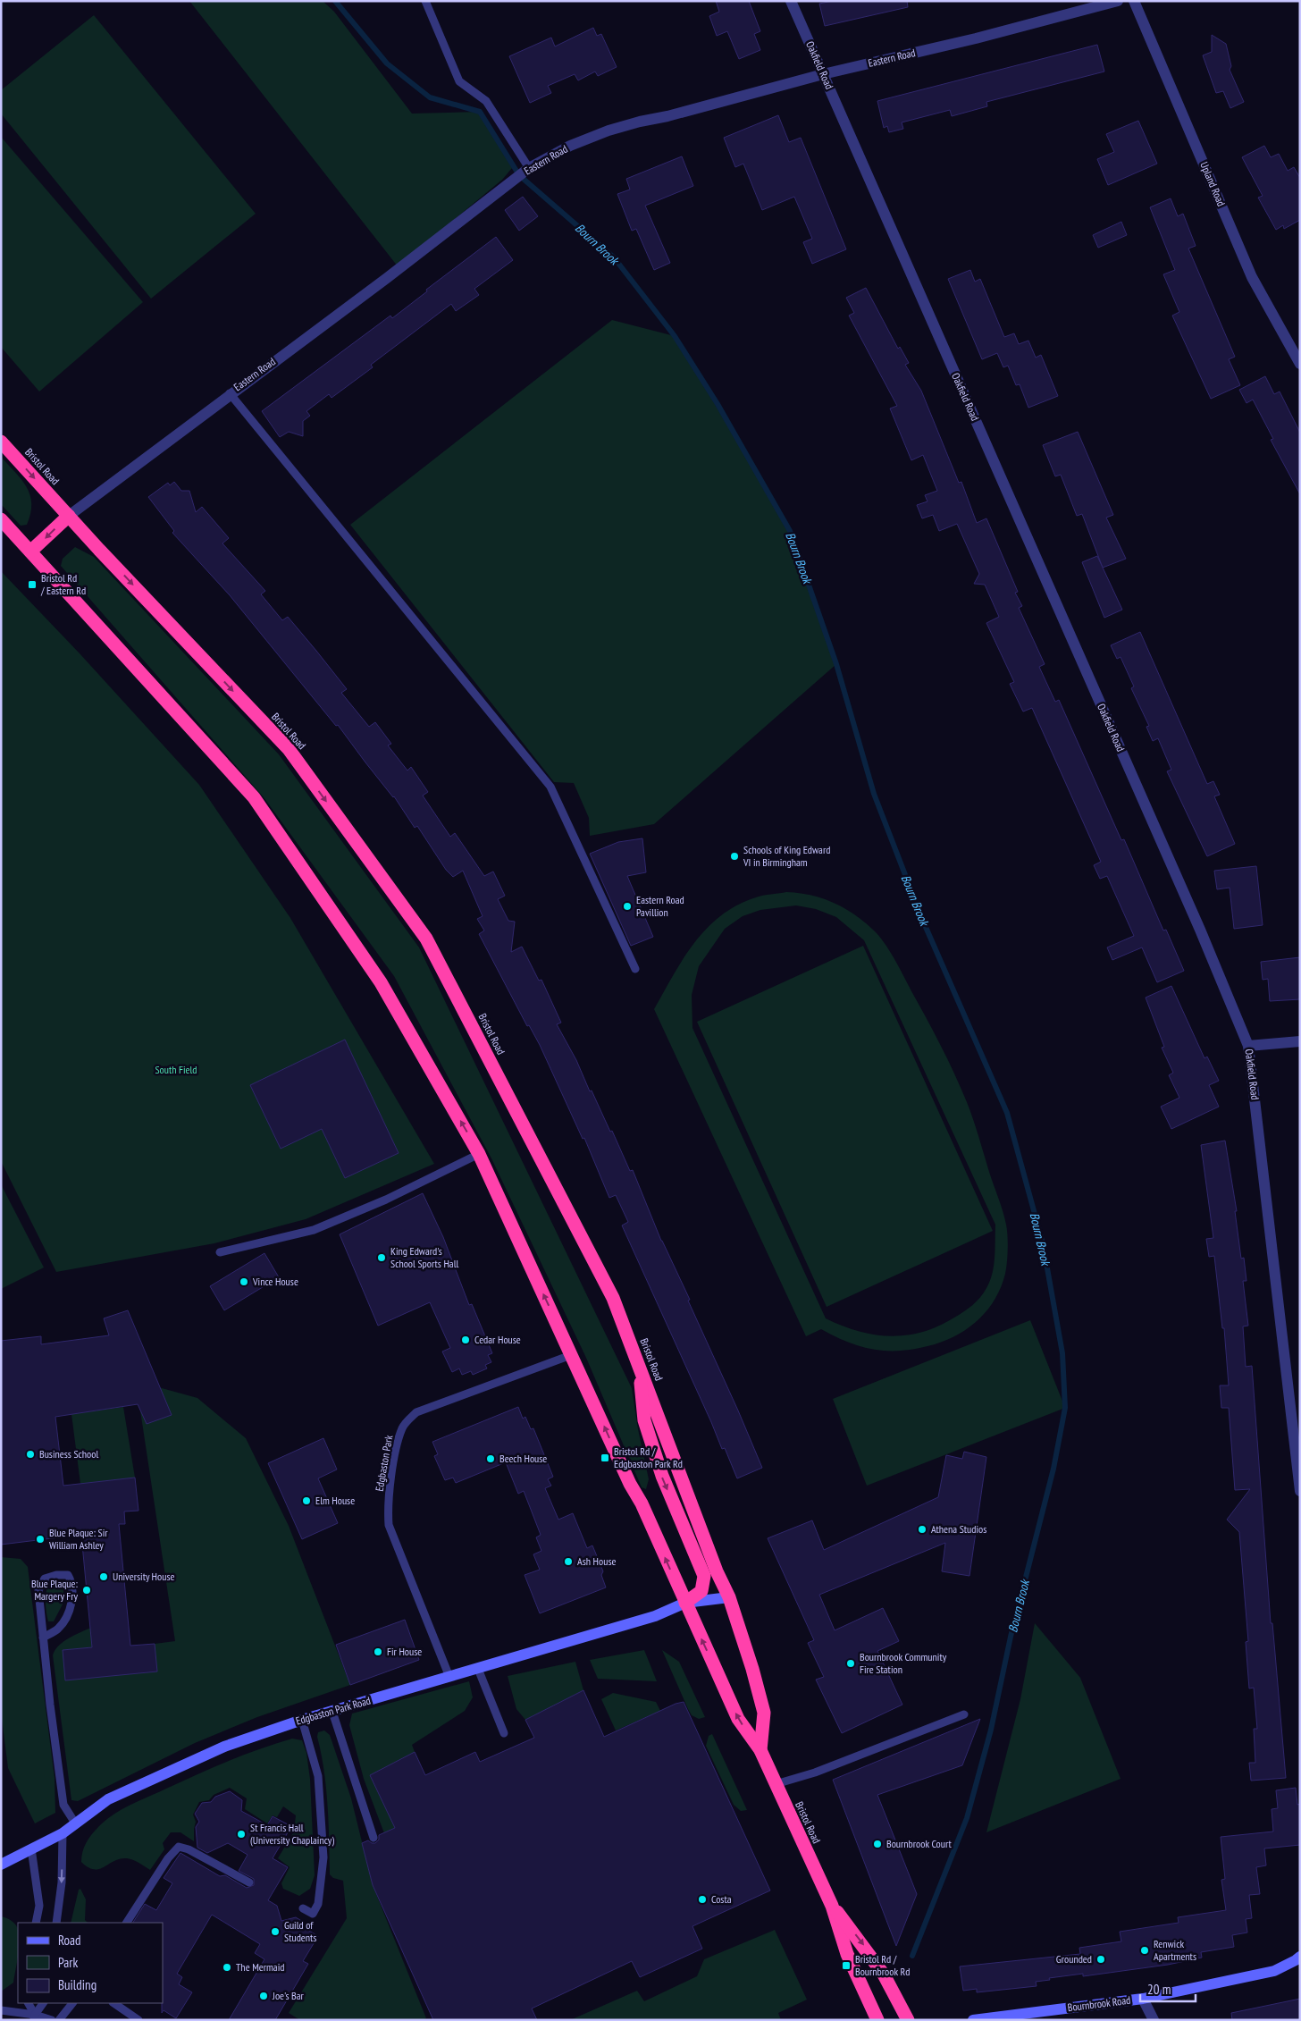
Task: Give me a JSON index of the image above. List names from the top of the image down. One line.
{"streets":{"highway":["Bristol Road"],"street":["Eastern Road","Oakfield Road","Upland Road","Edgbaston Park Road","Bournbrook Road"],"lane":["Edgbaston Park"]},"crossings":[["Eastern Road","Oakfield Road"],["Eastern Road","Bristol Road"],["Bristol Road","Edgbaston Park"],["Bristol Road","Edgbaston Park Road"],["Edgbaston Park","Edgbaston Park Road"]],"water":["Bourn Brook"],"parks":["South Field"],"places":{"transit":["Bristol Rd / Eastern Rd","Bristol Rd / Edgbaston Park Rd","Bristol Rd / Bournbrook Rd"],"other":["Schools of King Edward VI in Birmingham","Eastern Road Pavillion","King Edward's School Sports Hall","Vince House","Cedar House","Business School","Beech House","Elm House","Athena Studios","Blue Plaque: Sir William Ashley","Ash House","University House","Blue Plaque: Margery Fry","Fir House","Bournbrook Community Fire Station","St Francis Hall (University Chaplaincy)","Bournbrook Court","Costa","Guild of Students","Renwick Apartments","Grounded","The Mermaid","Joe's Bar"]},"legend":["Road","Park","Building"],"scale_bar":"20 m"}
